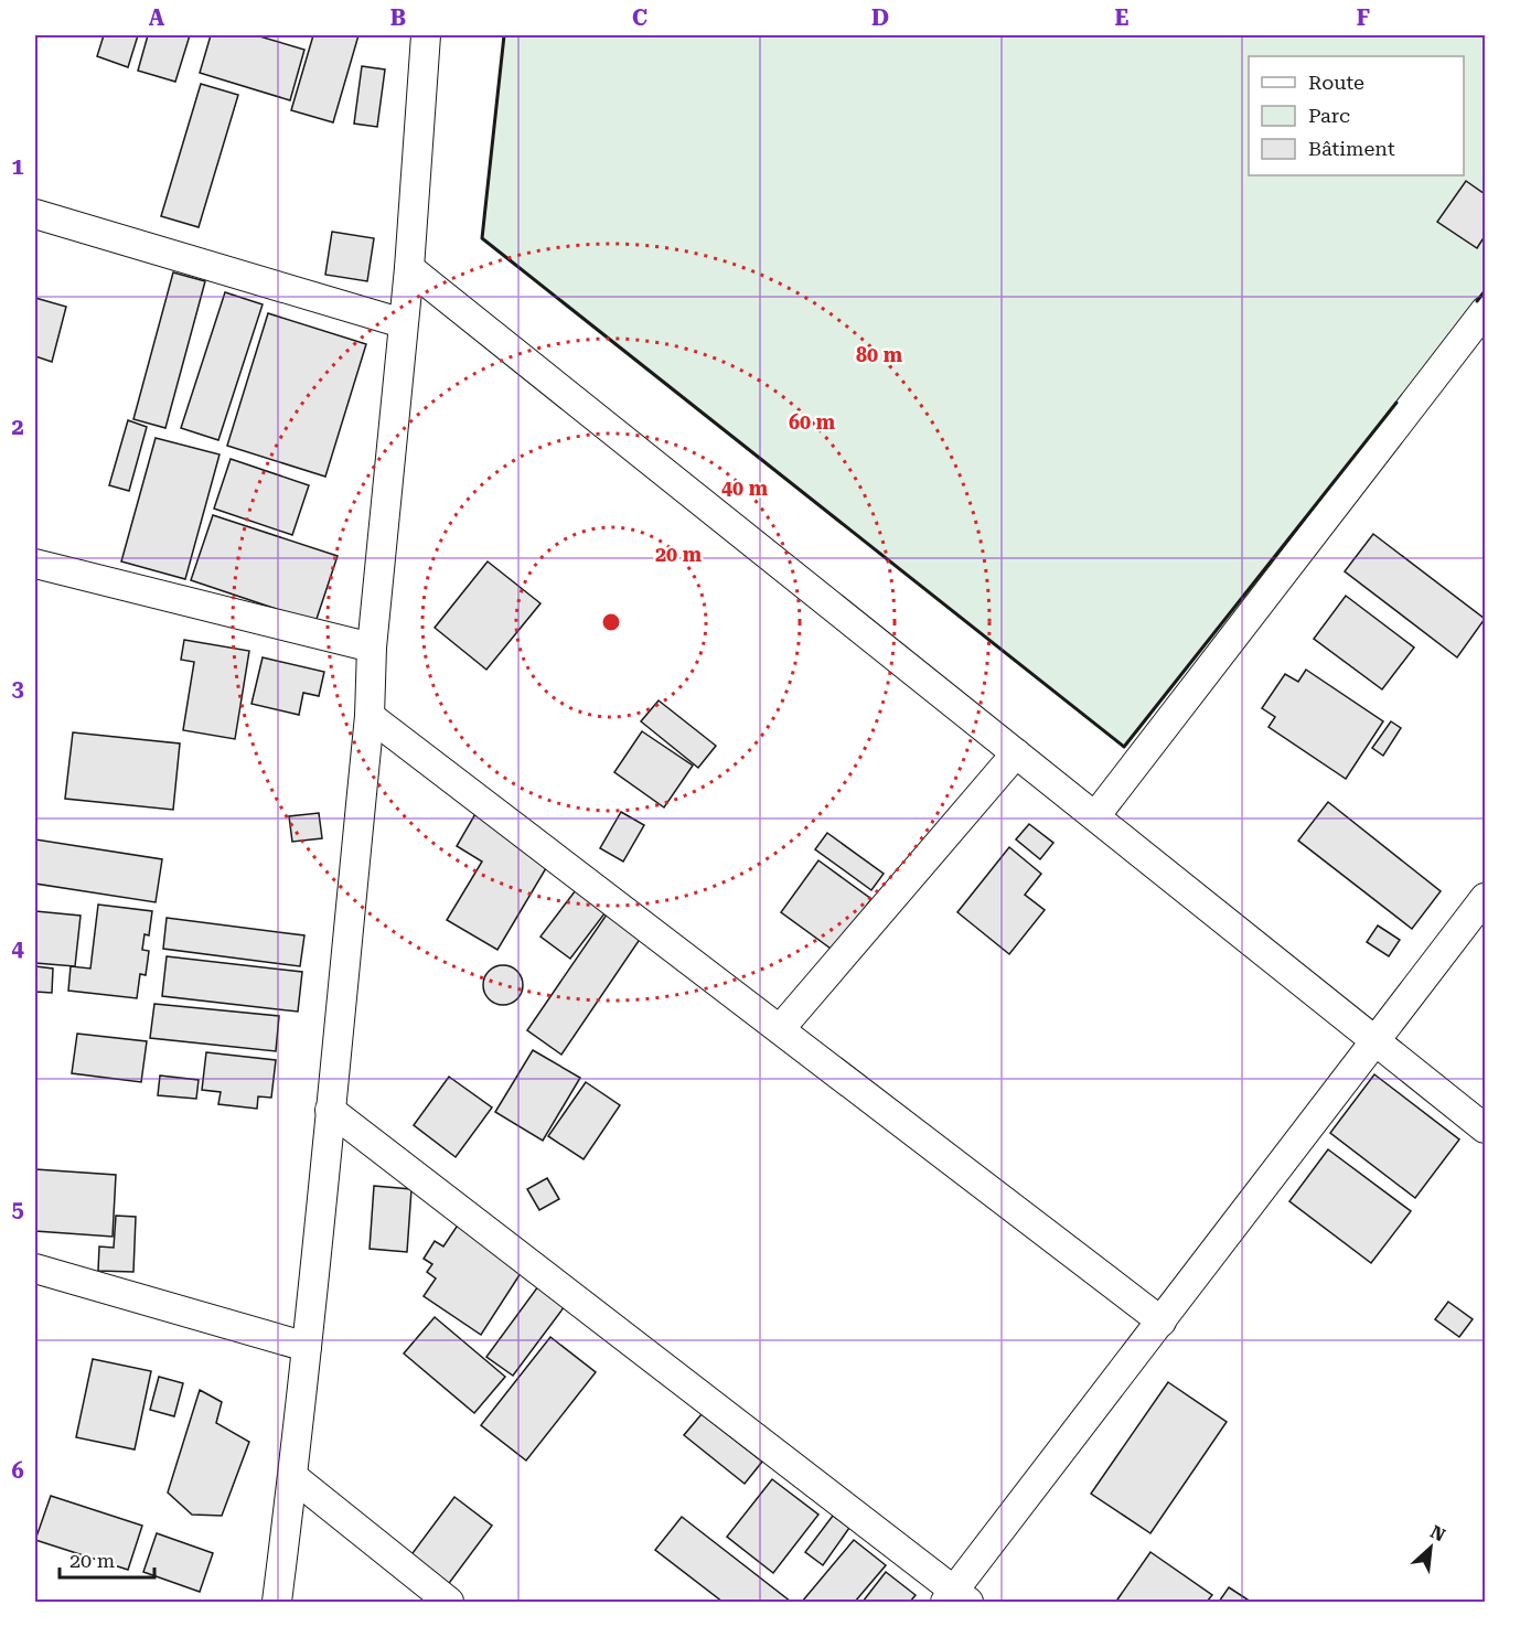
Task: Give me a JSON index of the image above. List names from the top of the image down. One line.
{"legend":["Route","Parc","Bâtiment"],"scale_bar":"20 m","north":"top right","grid":{"columns":["A","B","C","D","E","F"],"rows":["1","2","3","4","5","6"]},"rings":["80 m","60 m","40 m","20 m"]}
